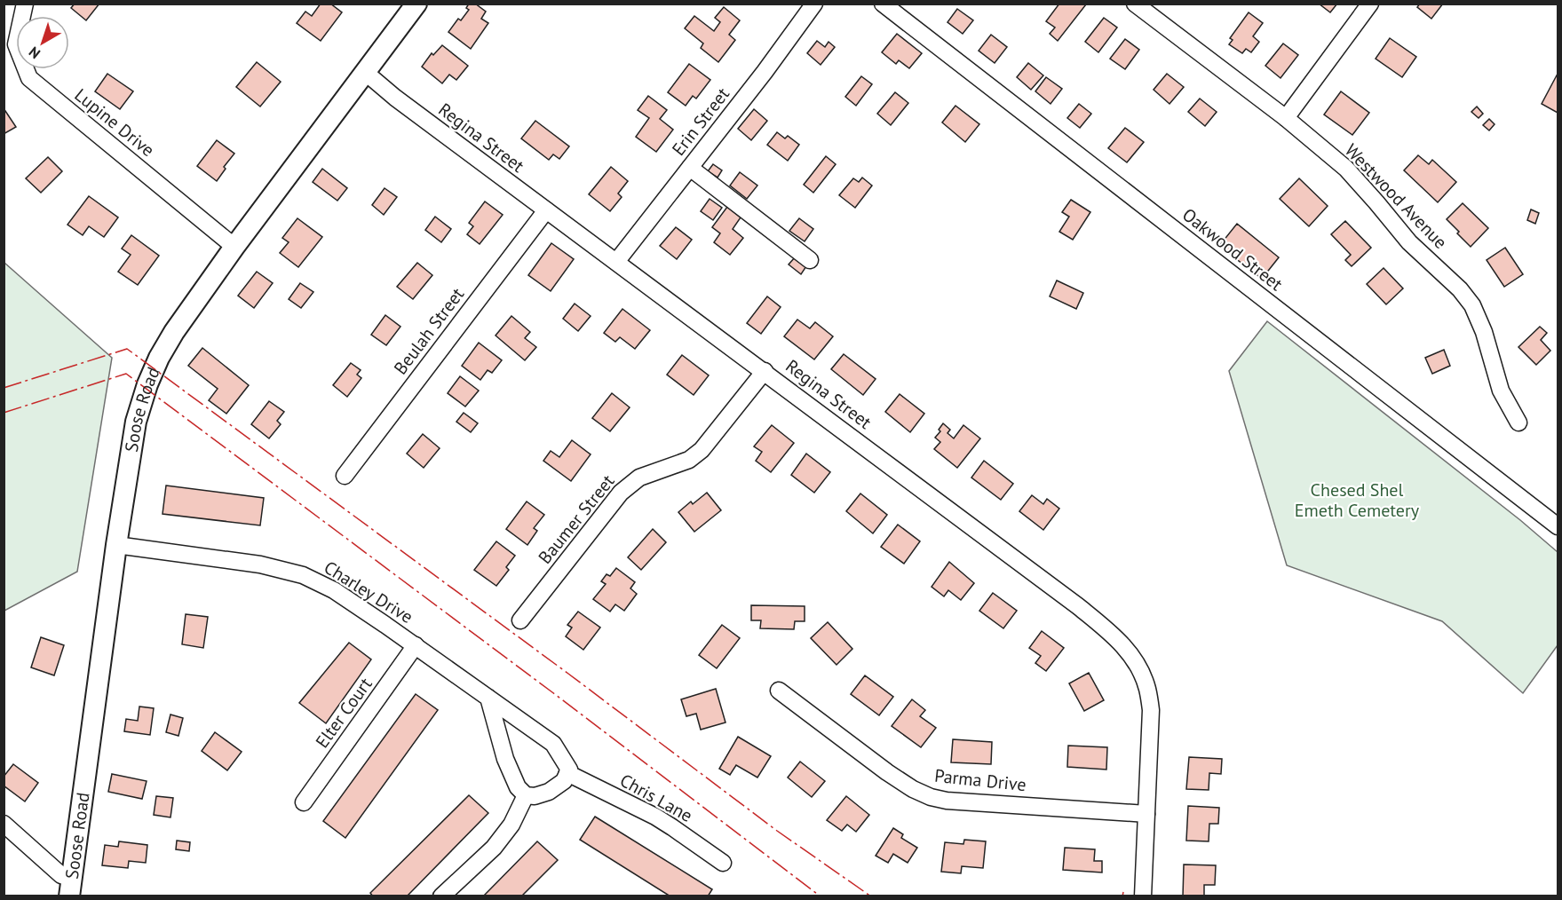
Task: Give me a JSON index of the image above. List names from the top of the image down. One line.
{"streets":{"street":["Erin Street","Lupine Drive","Regina Street","Westwood Avenue","Oakwood Street","Beulah Street","Soose Road","Baumer Street","Charley Drive","Elter Court","Parma Drive","Chris Lane"]},"crossings":[["Erin Street","Regina Street"],["Lupine Drive","Soose Road"],["Regina Street","Beulah Street"],["Regina Street","Soose Road"],["Regina Street","Baumer Street"],["Regina Street","Parma Drive"],["Soose Road","Charley Drive"],["Charley Drive","Elter Court"],["Charley Drive","Chris Lane"]],"parks":["Chesed Shel Emeth Cemetery"],"north":"bottom left"}
